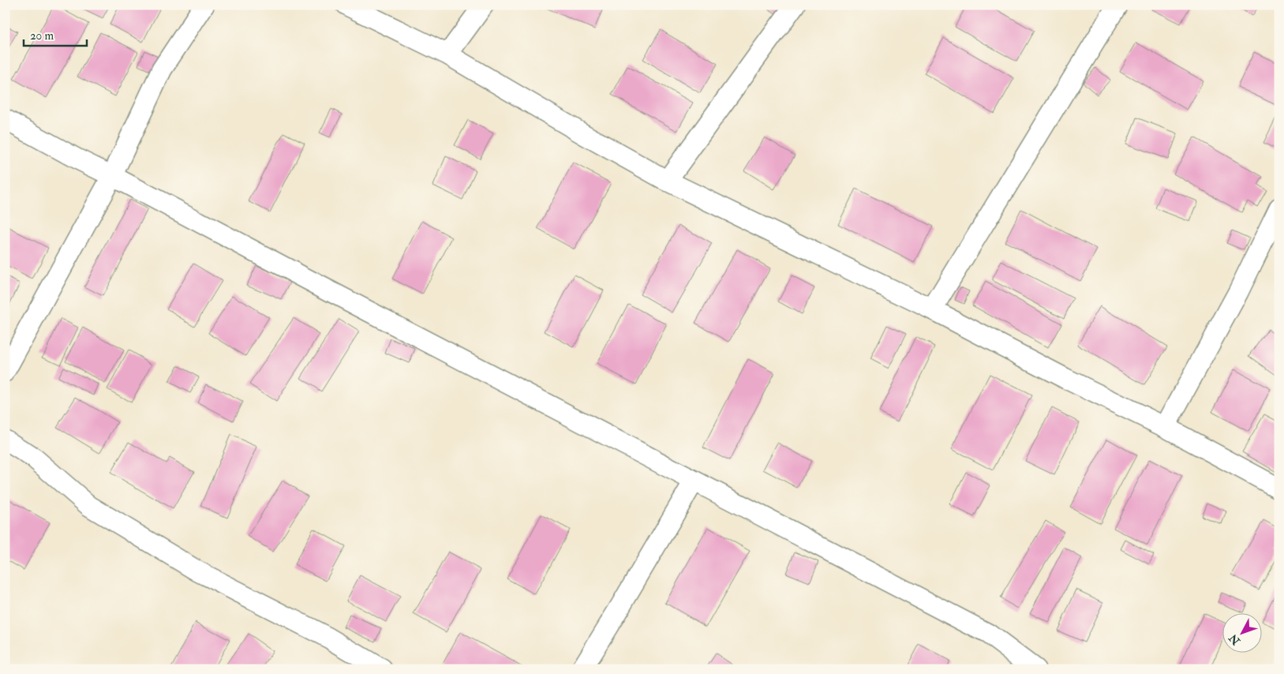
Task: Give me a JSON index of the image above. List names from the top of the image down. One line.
{"scale_bar":"20 m","north":"bottom left"}
